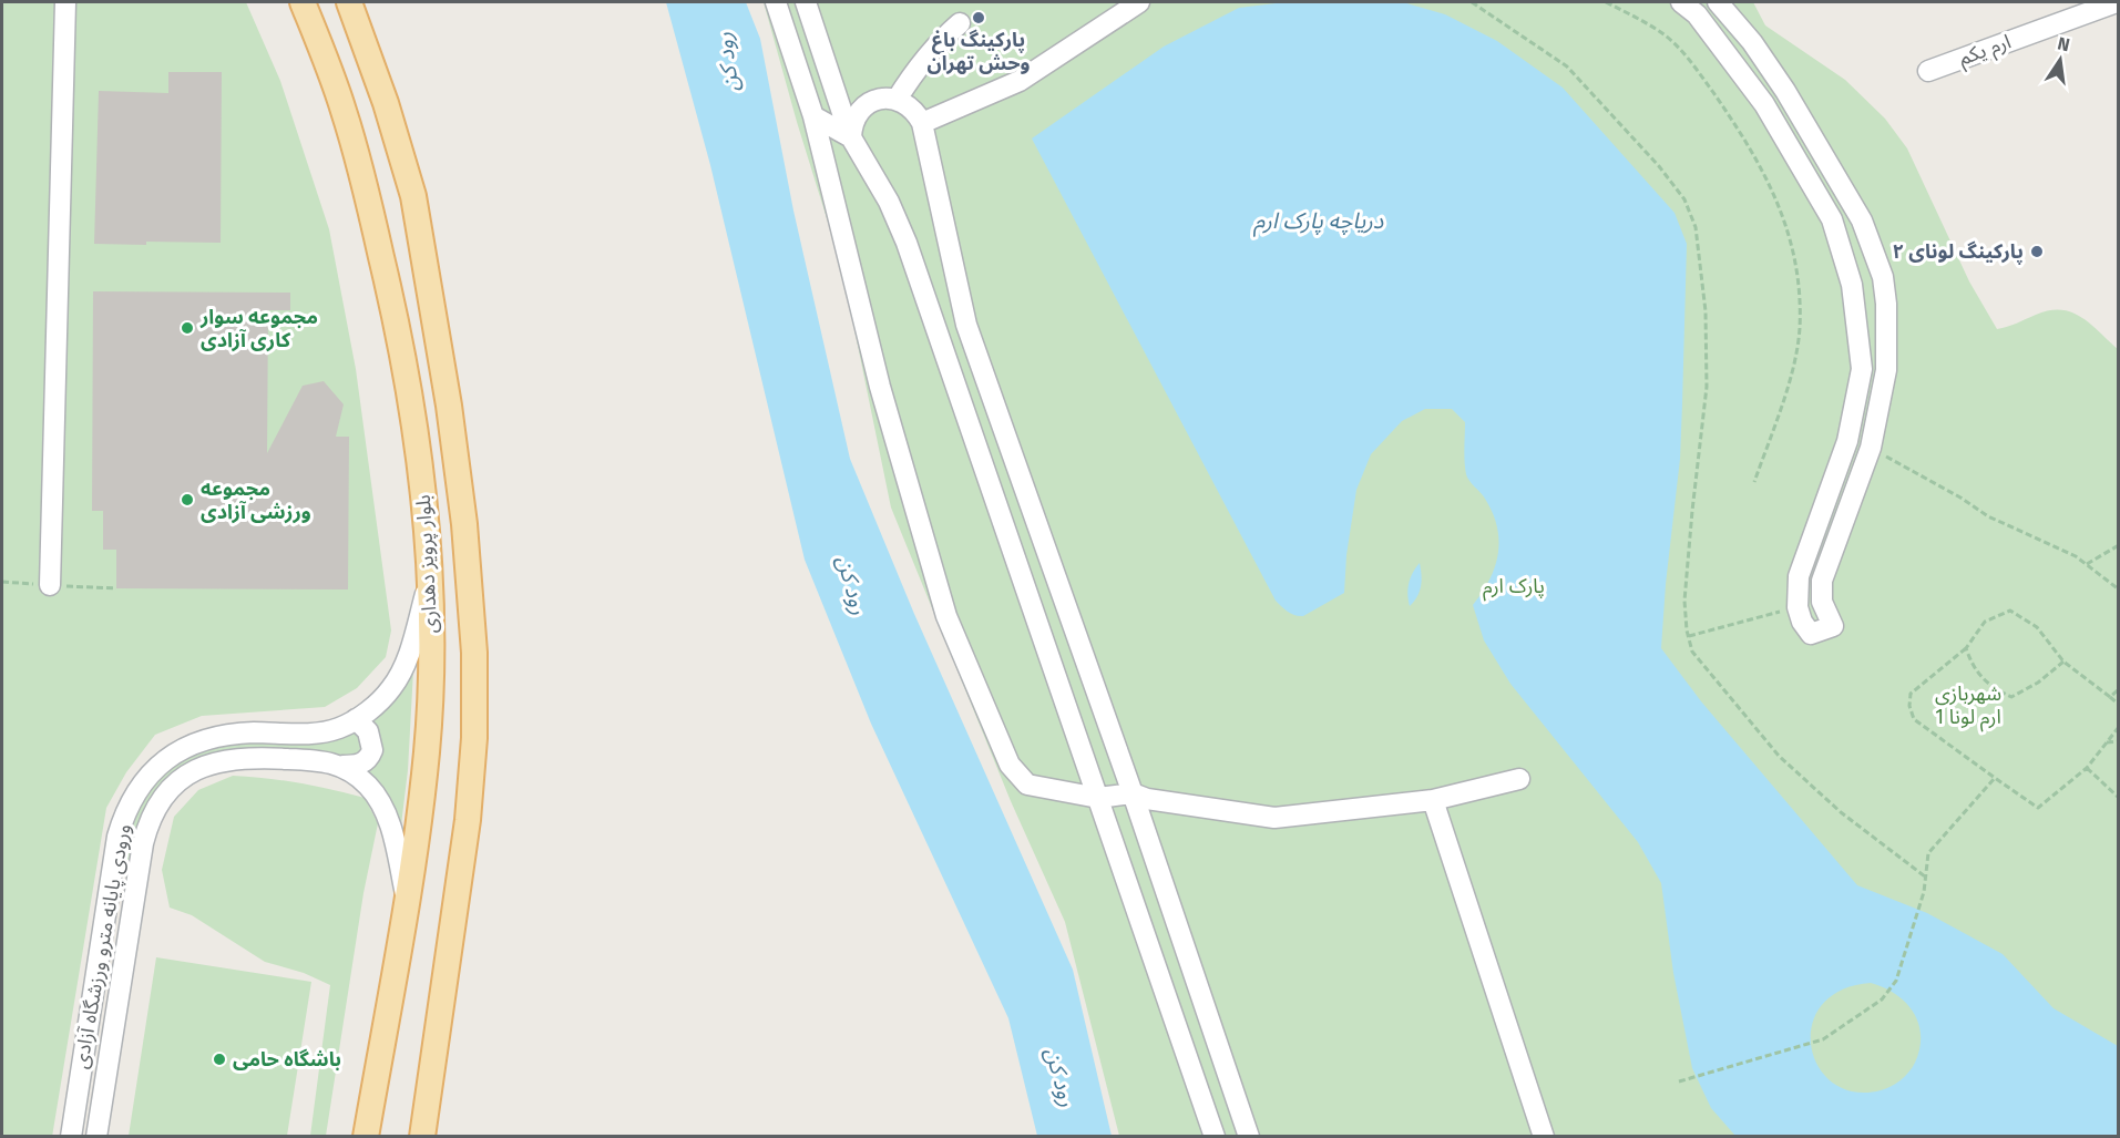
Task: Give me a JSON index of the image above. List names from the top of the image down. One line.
{"streets":{"main road":["بلوار پرویز دهداری"],"street":["ارم یکم","ورودی پایانه مترو ورزشگاه آزادی"]},"crossings":[["بلوار پرویز دهداری","ورودی پایانه مترو ورزشگاه آزادی"]],"water":["رود کن","دریاچه پارک ارم"],"parks":["پارک ارم","شهربازی ارم لونا 1"],"places":["پارکینگ باغ وحش تهران","پارکینگ لونای ۲","مجموعه سوار کاری آزادی","مجموعه ورزشی آزادی","باشگاه حامی"],"north":"top"}
